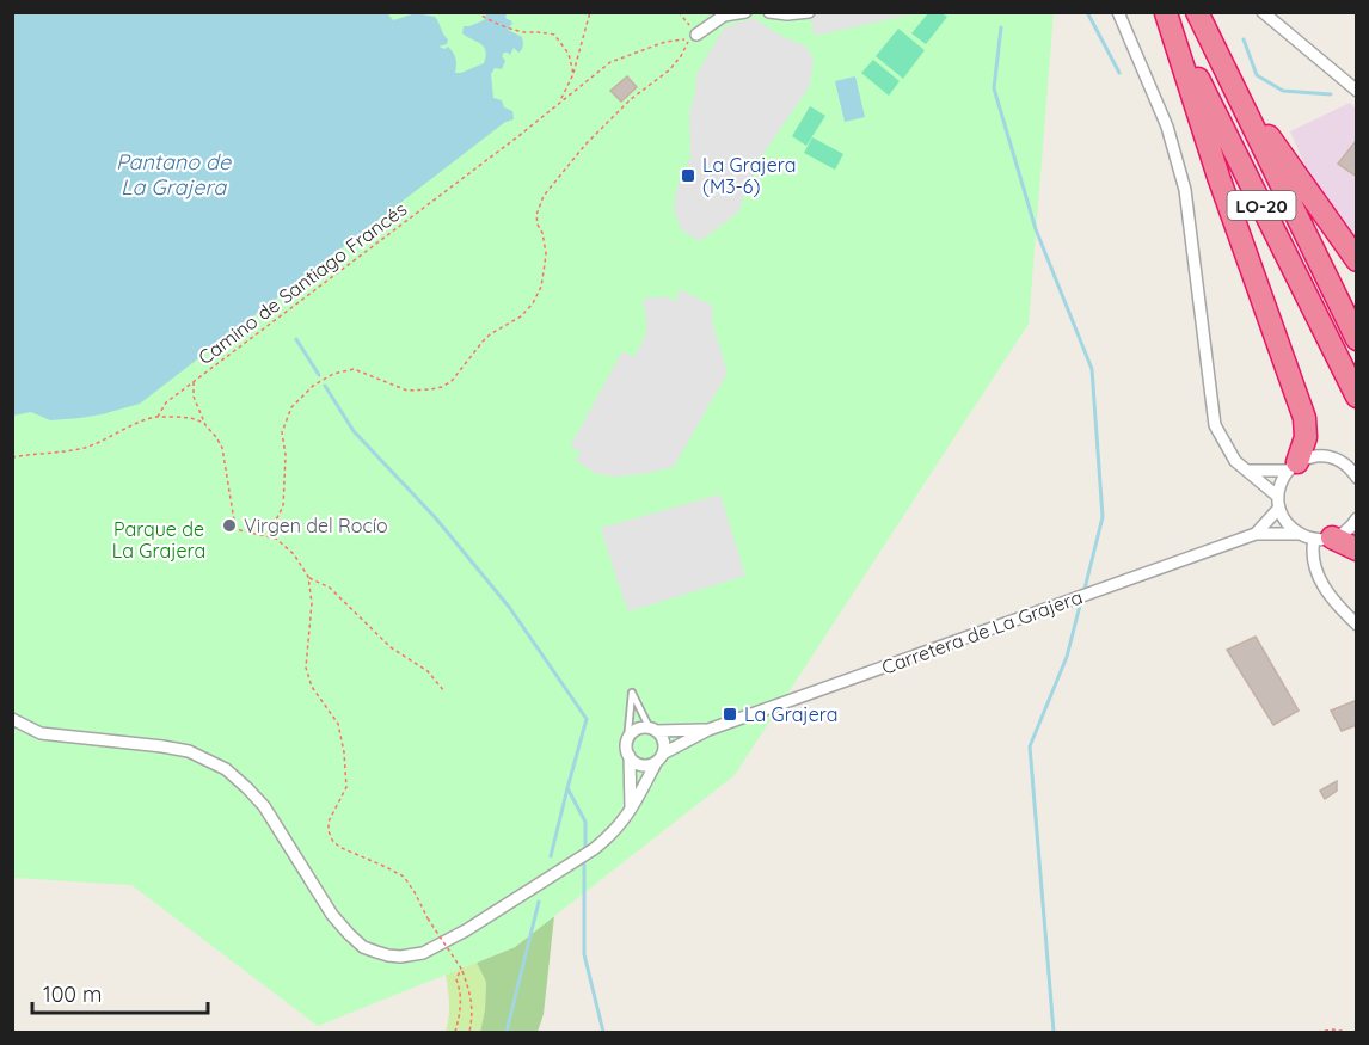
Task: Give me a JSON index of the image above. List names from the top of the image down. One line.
{"streets":{"highway":["LO-20"],"street":["Carretera de La Grajera"],"path":["Camino de Santiago Francés"]},"water":["Pantano de La Grajera"],"parks":["Parque de La Grajera"],"places":{"transit":["La Grajera (M3-6)","La Grajera"],"other":["Virgen del Rocío"]},"scale_bar":"100 m"}
